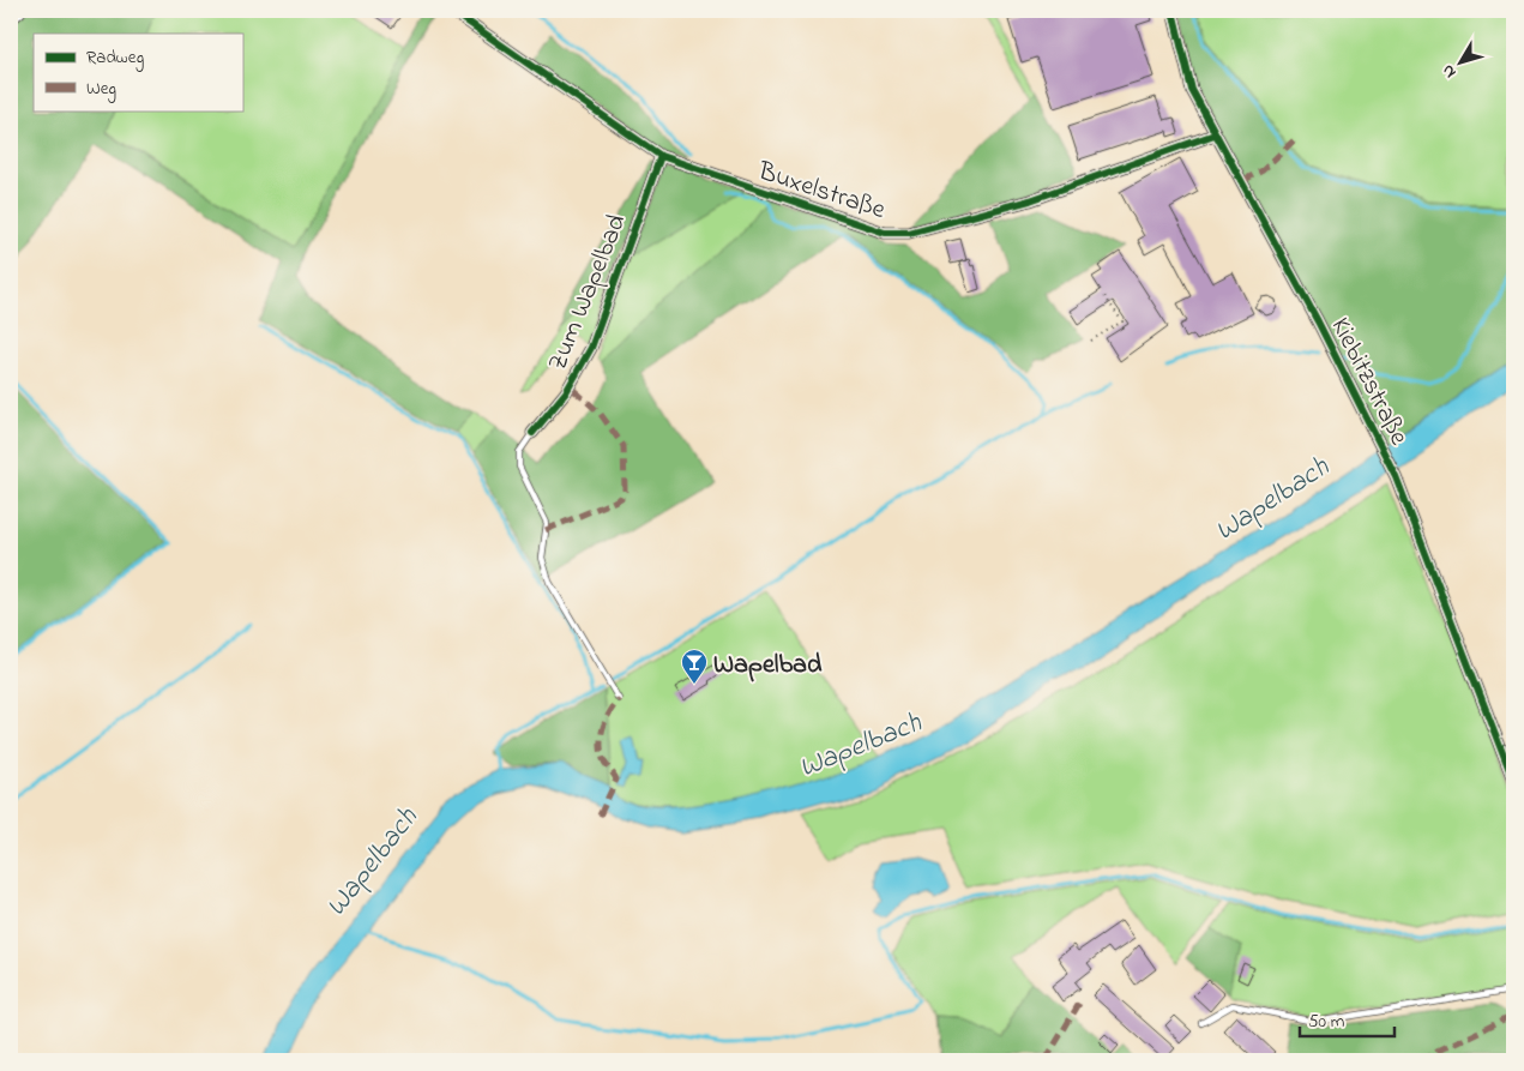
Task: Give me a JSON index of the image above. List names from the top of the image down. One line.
{"streets":{"street":["Buxelstraße","Zum Wapelbad","Kiebitzstraße"]},"crossings":[["Buxelstraße","Zum Wapelbad"],["Buxelstraße","Kiebitzstraße"]],"water":["Wapelbach"],"places":{"bar":["Wapelbad"]},"legend":["Radweg","Weg"],"scale_bar":"50 m","north":"bottom left"}
